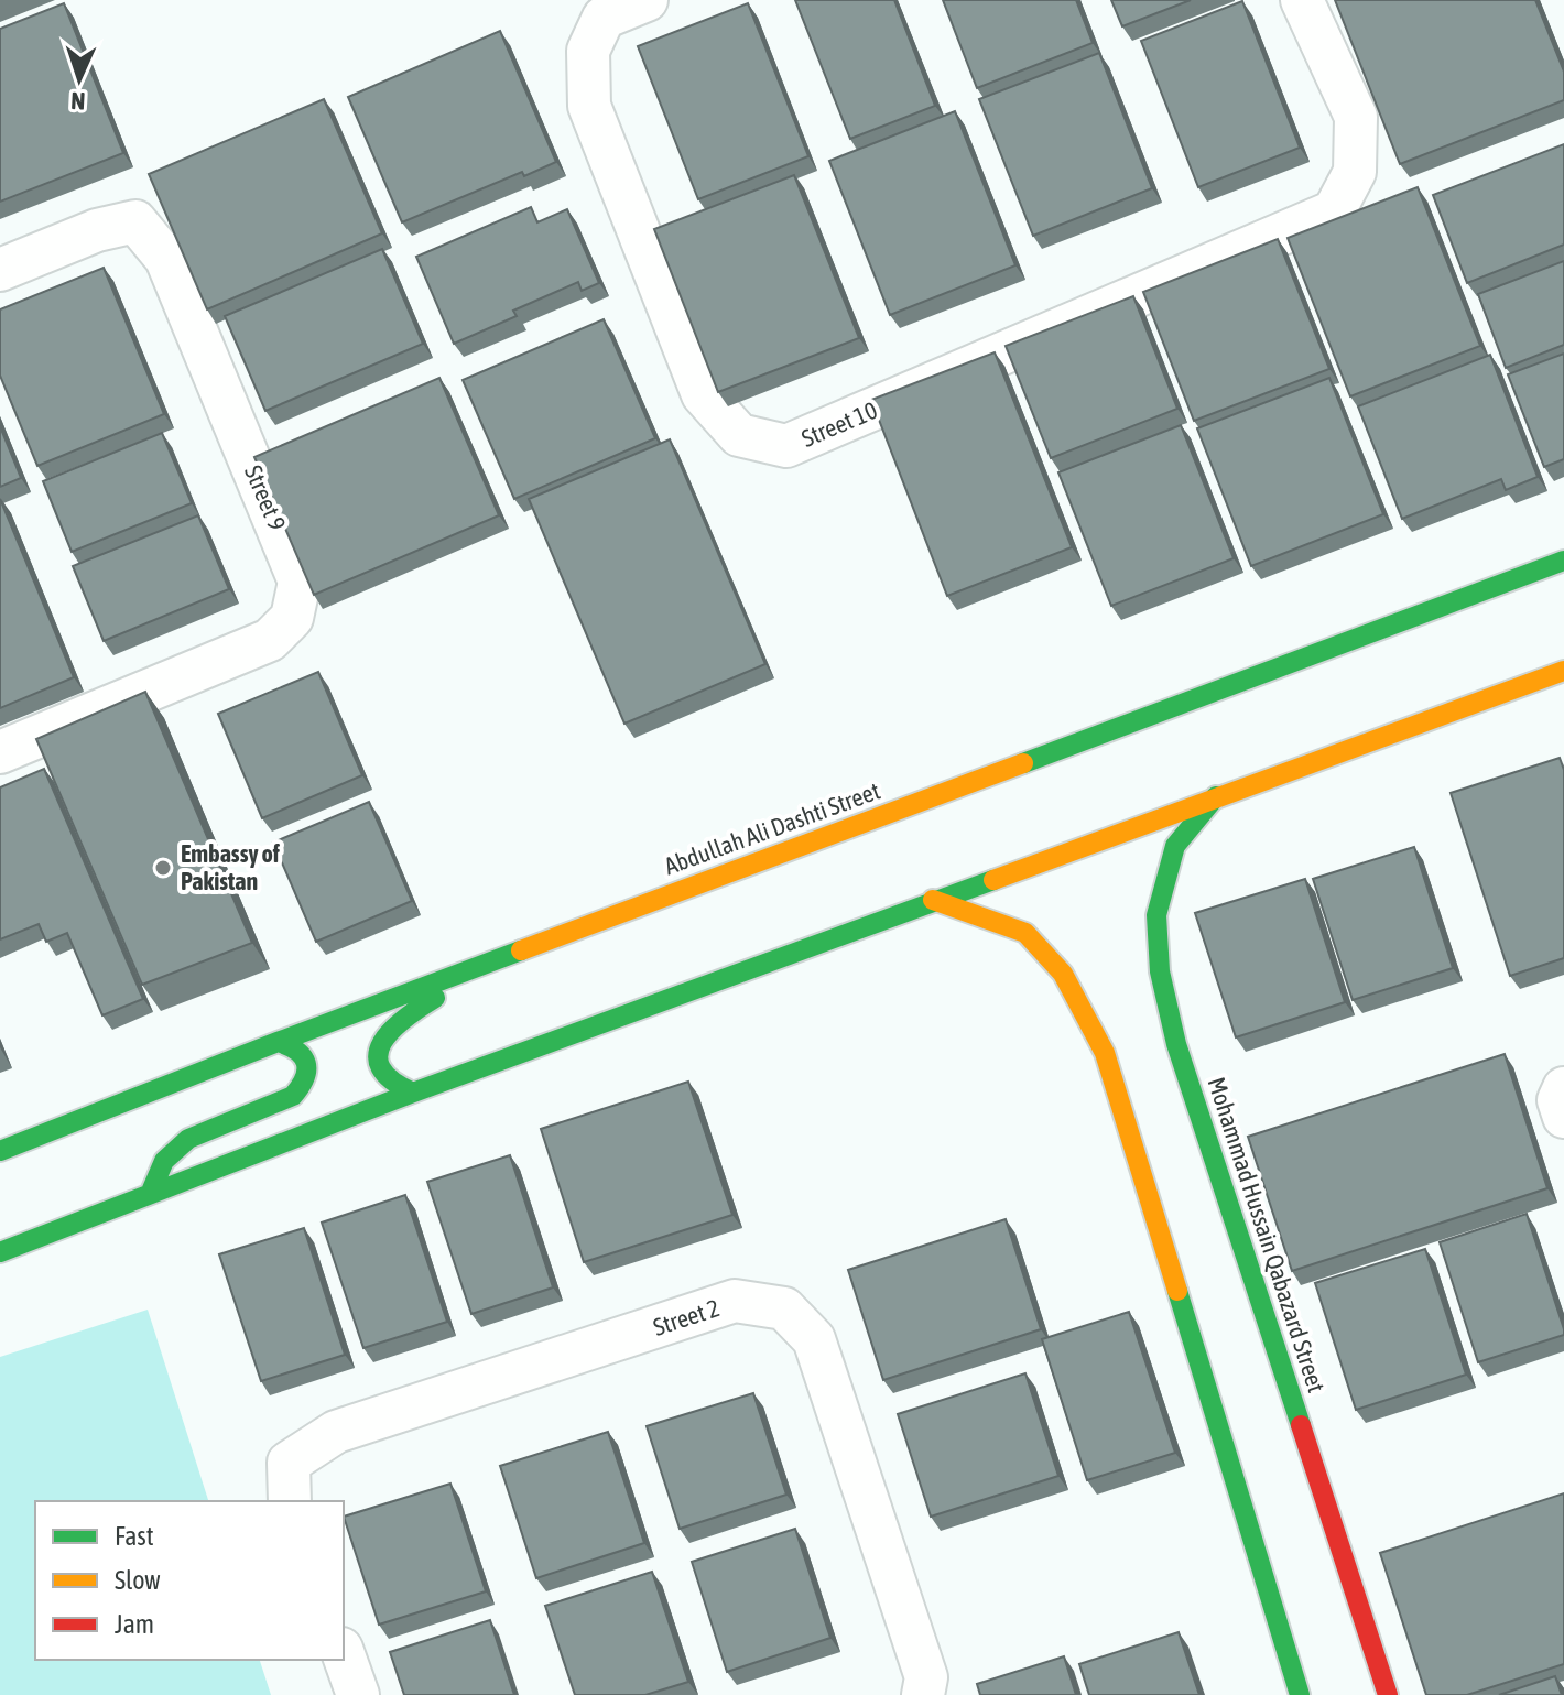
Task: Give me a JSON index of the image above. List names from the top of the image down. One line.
{"streets":{"main road":["Abdullah Ali Dashti Street","Mohammad Hussain Qabazard Street"],"street":["Street 10","Street 9","Street 2"]},"places":["Embassy of Pakistan"],"legend":["Fast","Slow","Jam"],"north":"bottom"}
